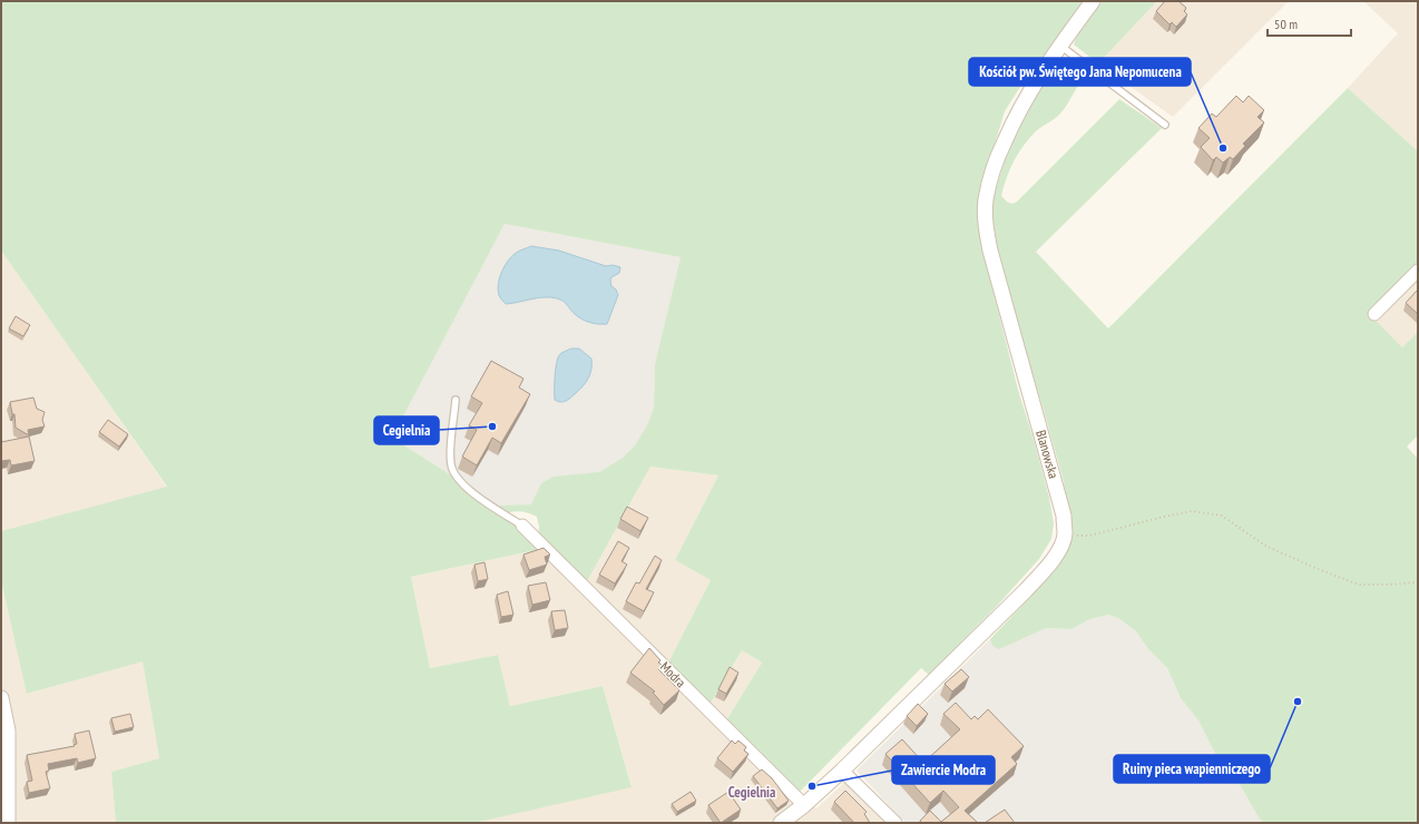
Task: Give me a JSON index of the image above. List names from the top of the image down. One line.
{"streets":{"street":["Blanowska","Modra"]},"crossings":[["Blanowska","Modra"]],"districts":["Cegielnia"],"places":["Kościół pw. Świętego Jana Nepomucena","Cegielnia","Ruiny pieca wapienniczego","Zawiercie Modra"],"scale_bar":"50 m"}
